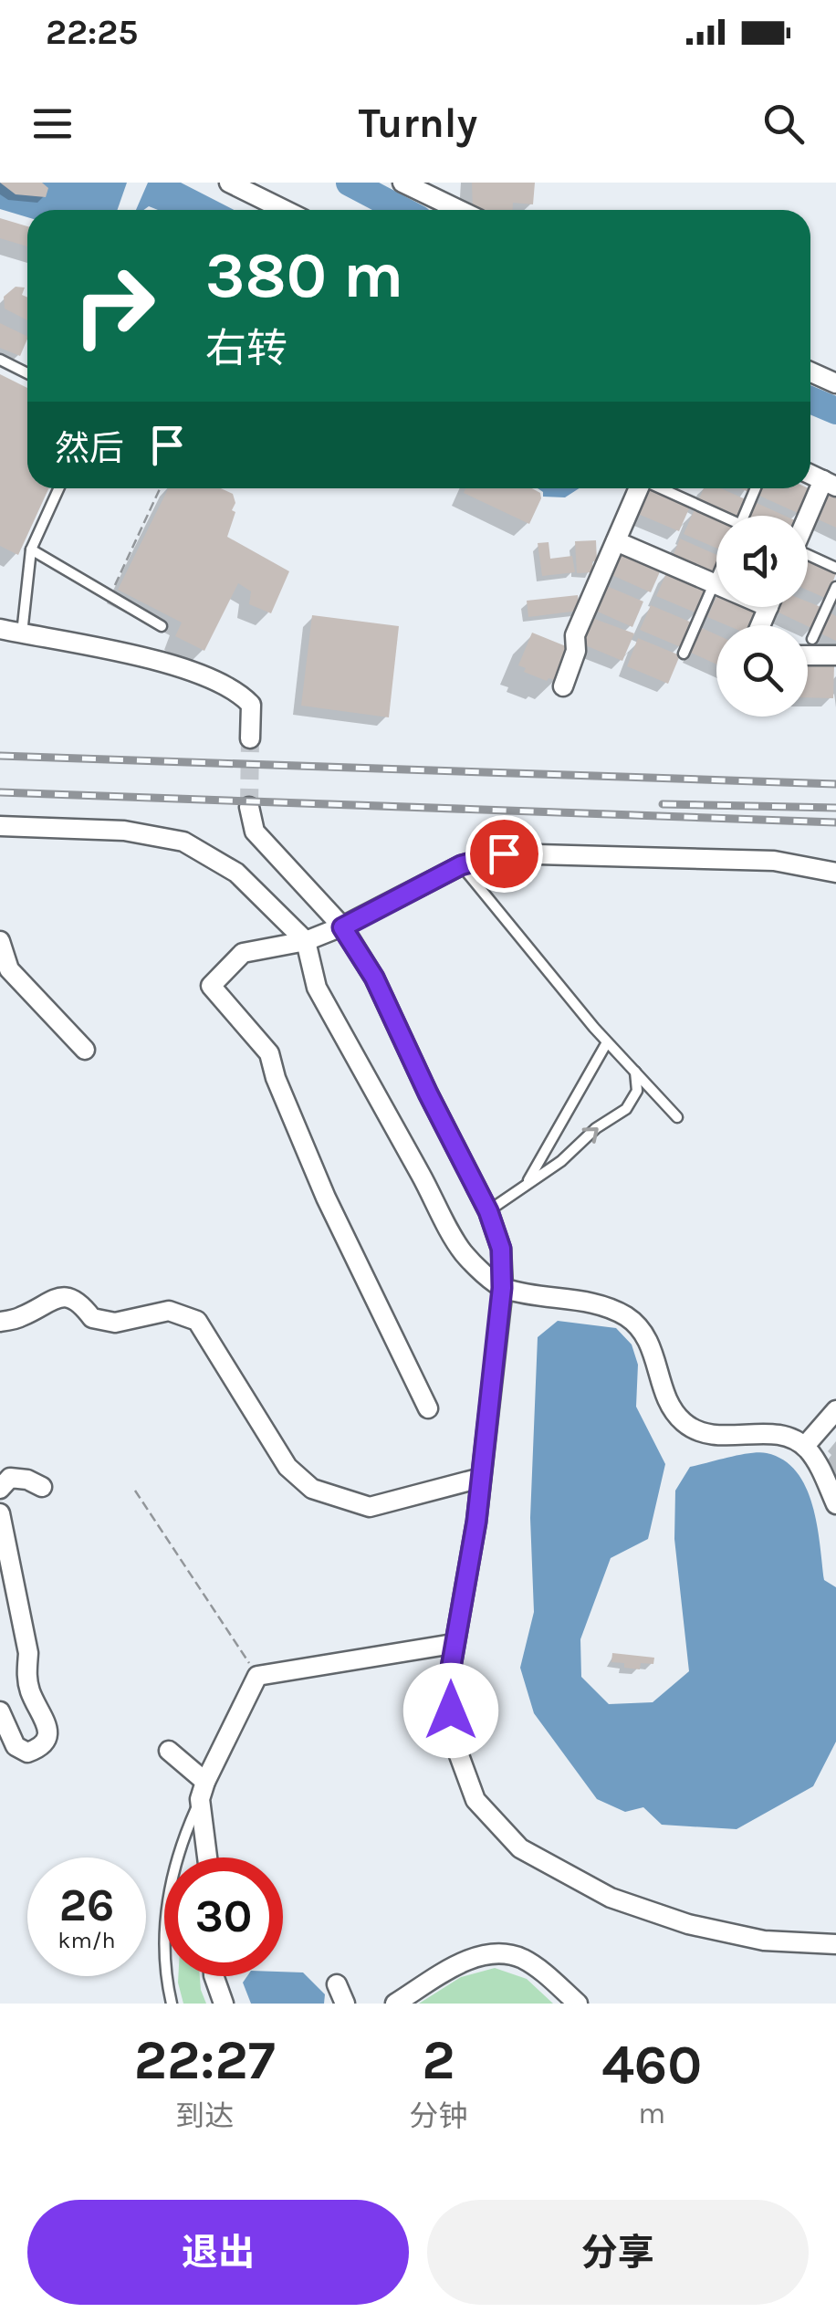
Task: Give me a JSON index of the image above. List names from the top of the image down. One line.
{"page":{"status":"22:25","header":"Turnly","turn":["380 m","右转"],"then":"然后","speed":"26 km/h","limit":"30","eta":["22:27","到达","2","分钟","460","m"],"buttons":["退出","分享"]}}
